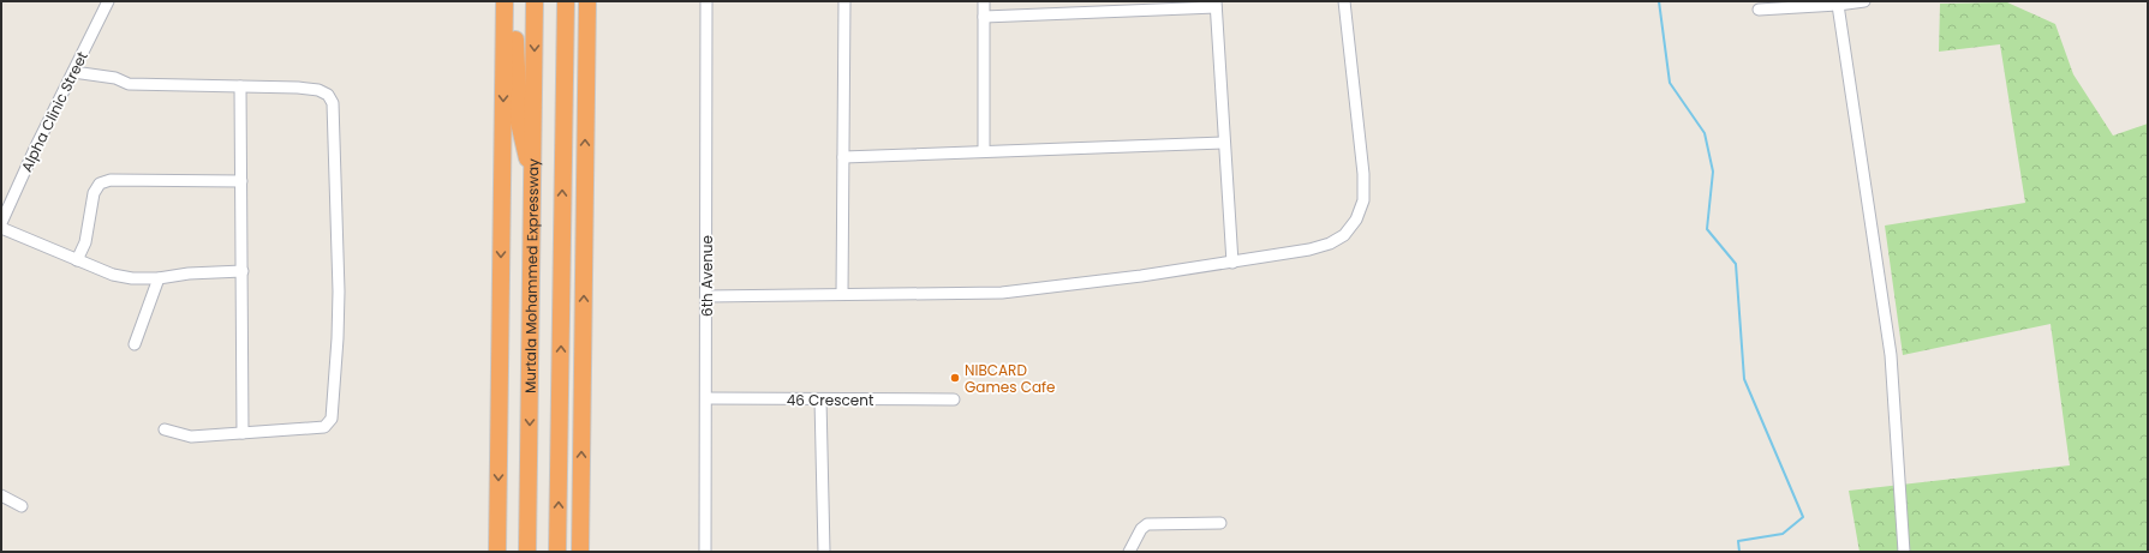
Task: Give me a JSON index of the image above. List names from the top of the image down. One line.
{"streets":{"highway":["Murtala Mohammed Expressway"],"street":["Alpha Clinic Street","6th Avenue","46 Crescent"]},"crossings":[["6th Avenue","46 Crescent"]],"places":["NIBCARD Games Cafe"]}
